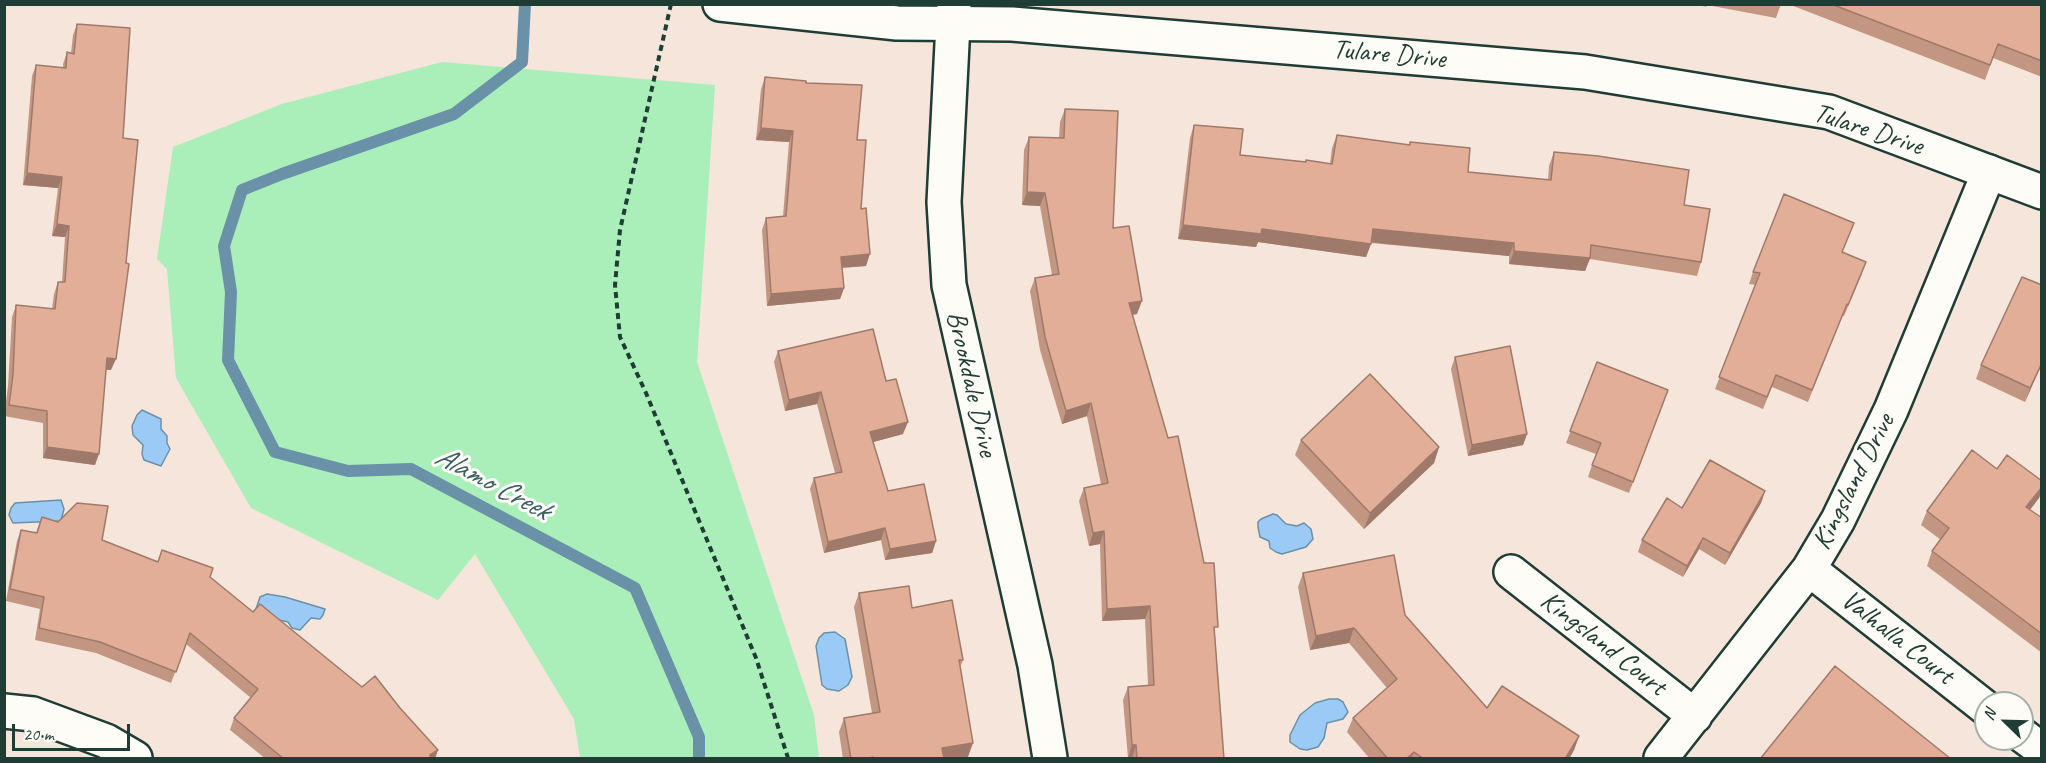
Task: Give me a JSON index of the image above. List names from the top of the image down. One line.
{"streets":{"street":["Tulare Drive","Brookdale Drive","Kingsland Drive","Valhalla Court","Kingsland Court"]},"crossings":[["Tulare Drive","Brookdale Drive"],["Tulare Drive","Kingsland Drive"],["Kingsland Drive","Valhalla Court"],["Kingsland Drive","Kingsland Court"]],"water":["Alamo Creek"],"scale_bar":"20 m","north":"top left"}
